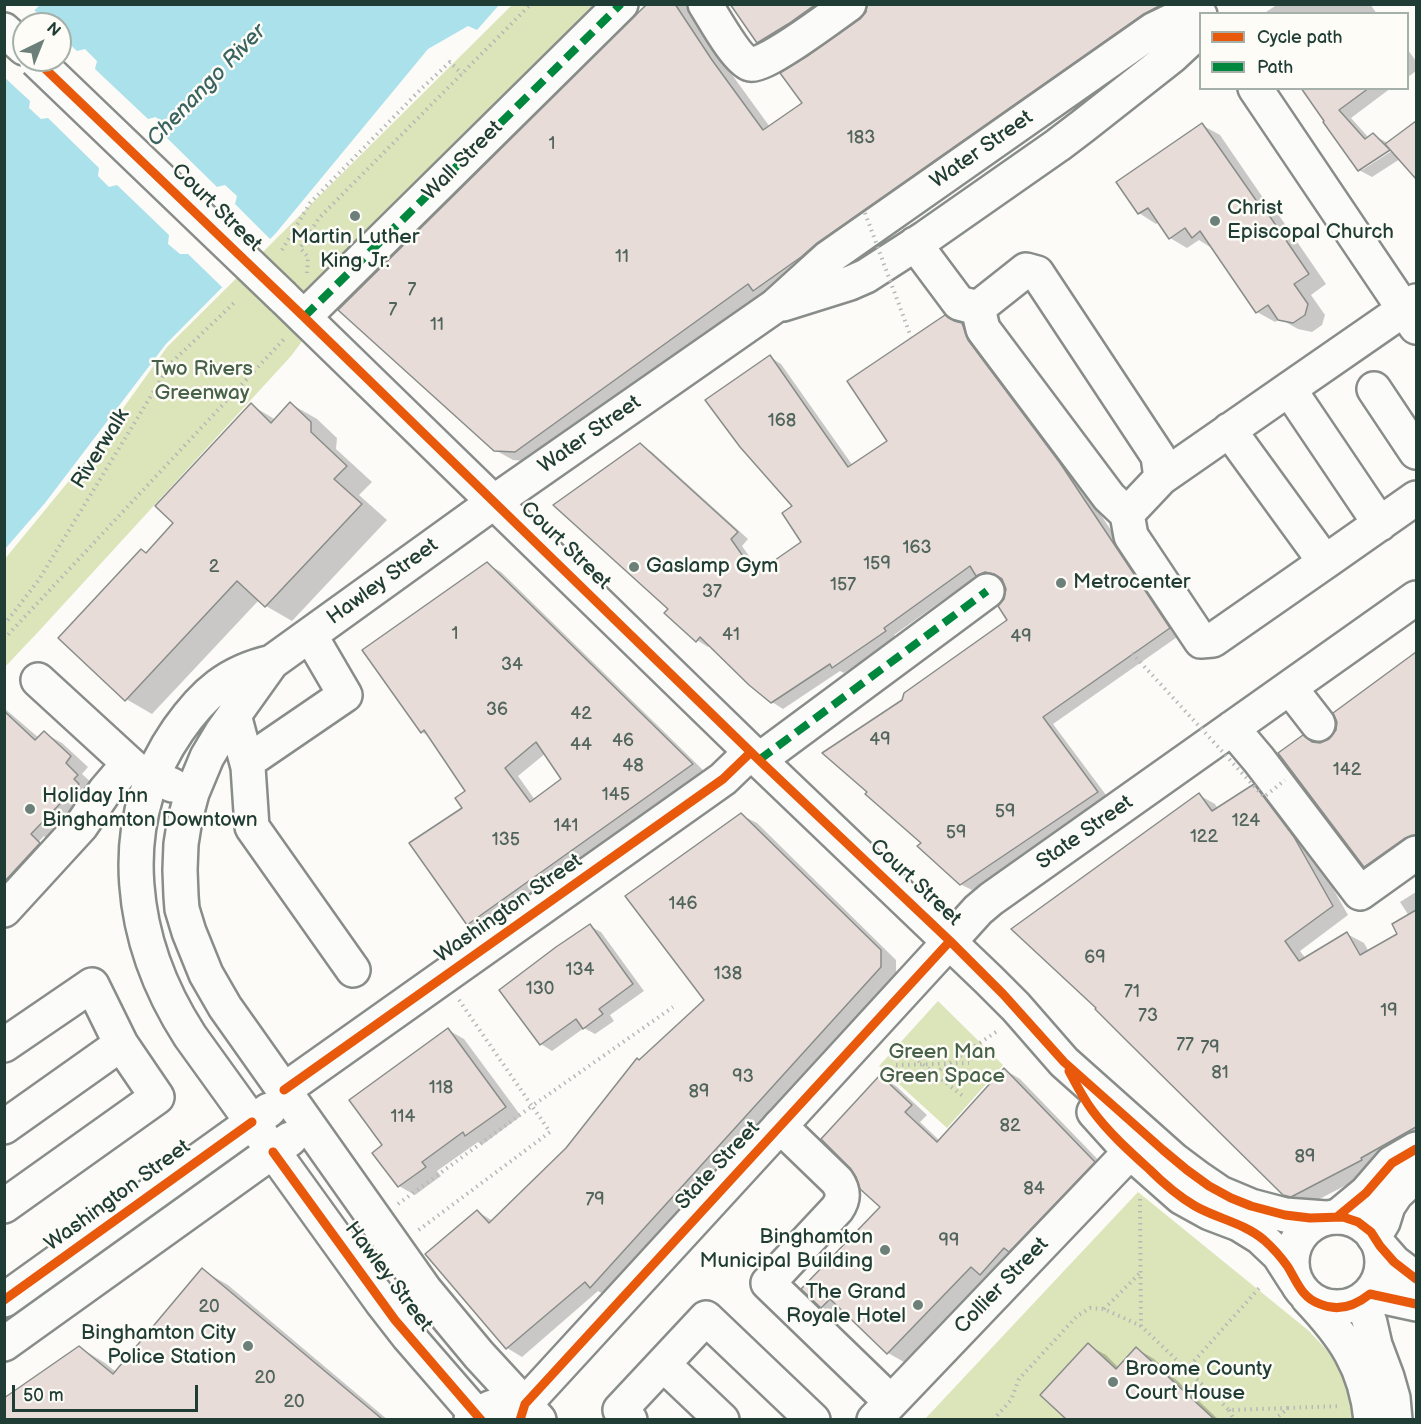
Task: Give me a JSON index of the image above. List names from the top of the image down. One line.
{"streets":{"street":["Water Street","Wall Street","Court Street","Hawley Street","State Street","Washington Street","Collier Street"],"path":["Riverwalk"]},"crossings":[["Water Street","Court Street"],["Water Street","Hawley Street"],["Wall Street","Court Street"],["Court Street","Hawley Street"],["Court Street","State Street"],["Court Street","Washington Street"],["Court Street","Collier Street"],["Hawley Street","State Street"],["Hawley Street","Washington Street"]],"water":["Chenango River"],"parks":["Two Rivers Greenway","Green Man Green Space"],"places":["Martin Luther King Jr.","Christ Episcopal Church","Gaslamp Gym","Metrocenter","Holiday Inn Binghamton Downtown","Binghamton Municipal Building","The Grand Royale Hotel","Binghamton City Police Station","Broome County Court House"],"house_numbers":["183","1","11","7","7","11","168","163","159","2","157","37","1","41","49","34","36","42","49","46","44","48","142","145","59","124","141","59","122","135","146","69","134","138","130","71","19","73","77","79","81","93","118","89","114","82","89","84","79","99","20","20","20"],"legend":["Cycle path","Path"],"scale_bar":"50 m","north":"top right"}
